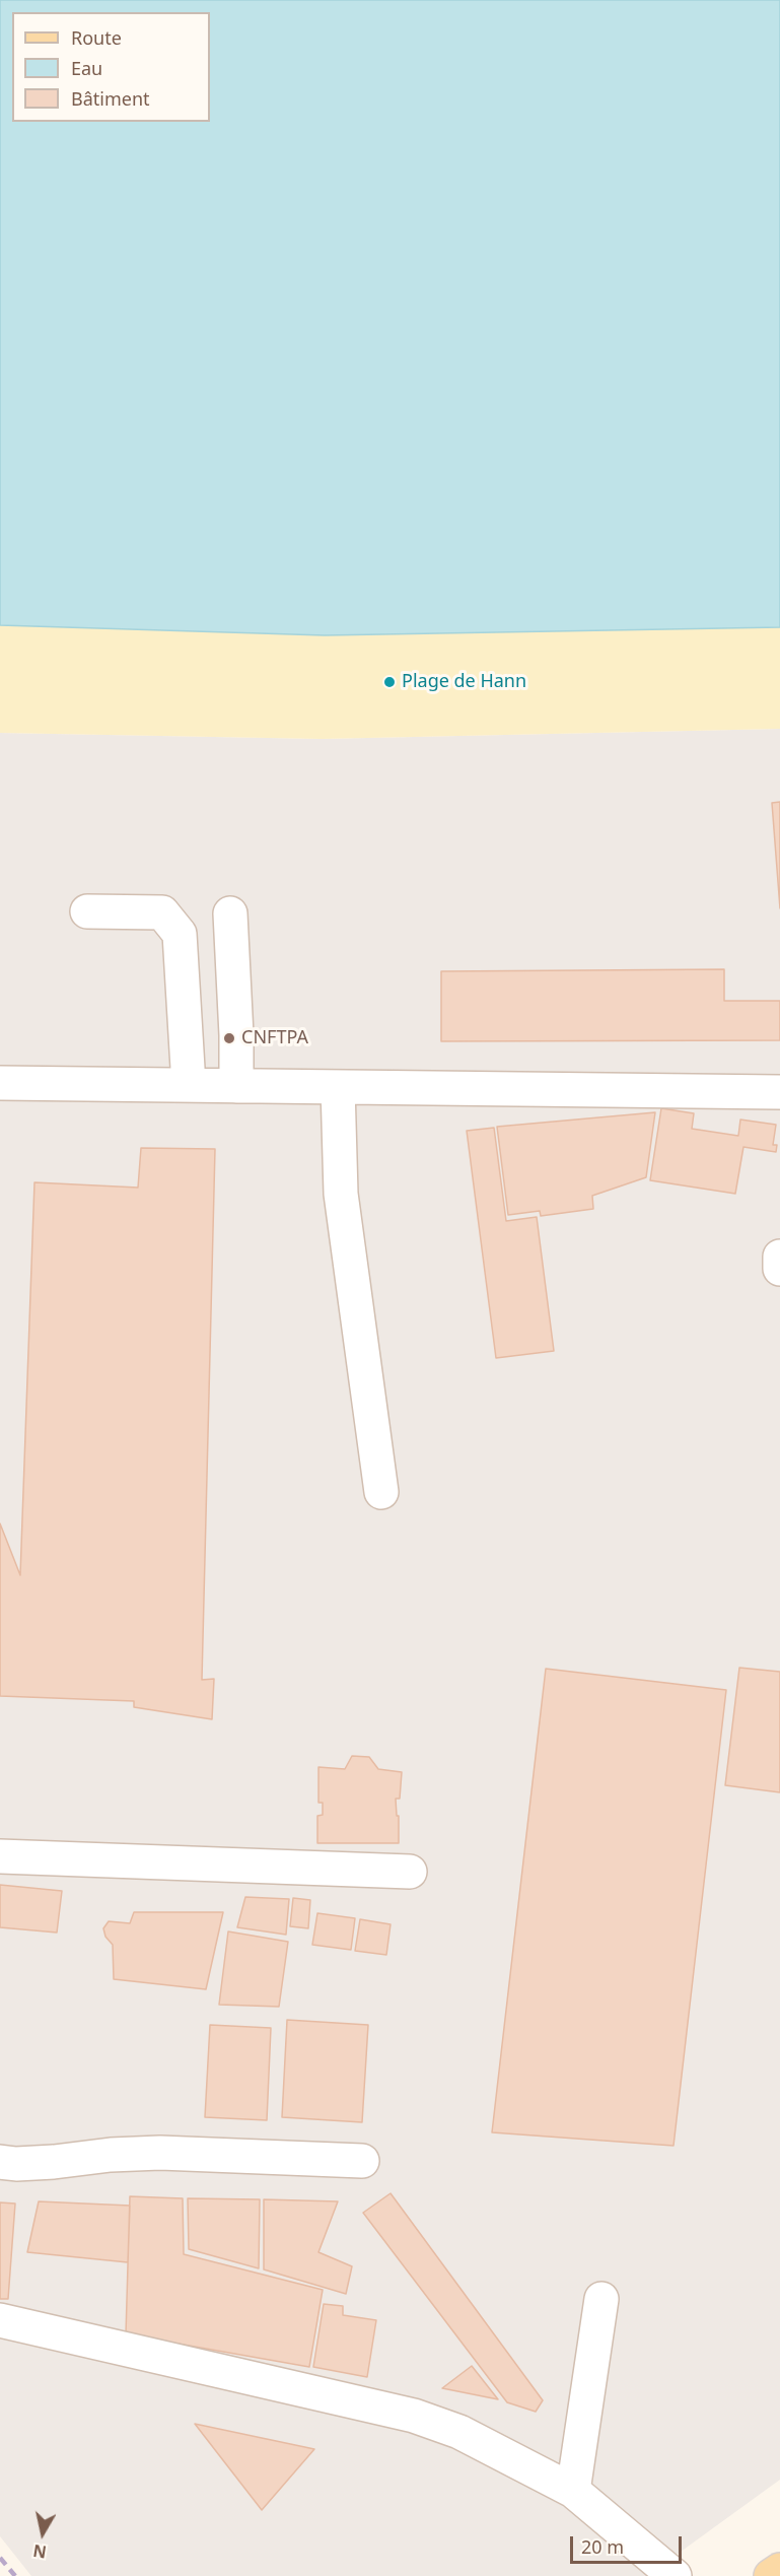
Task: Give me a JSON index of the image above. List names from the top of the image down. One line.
{"places":["Plage de Hann","CNFTPA"],"legend":["Route","Eau","Bâtiment"],"scale_bar":"20 m","north":"bottom"}
